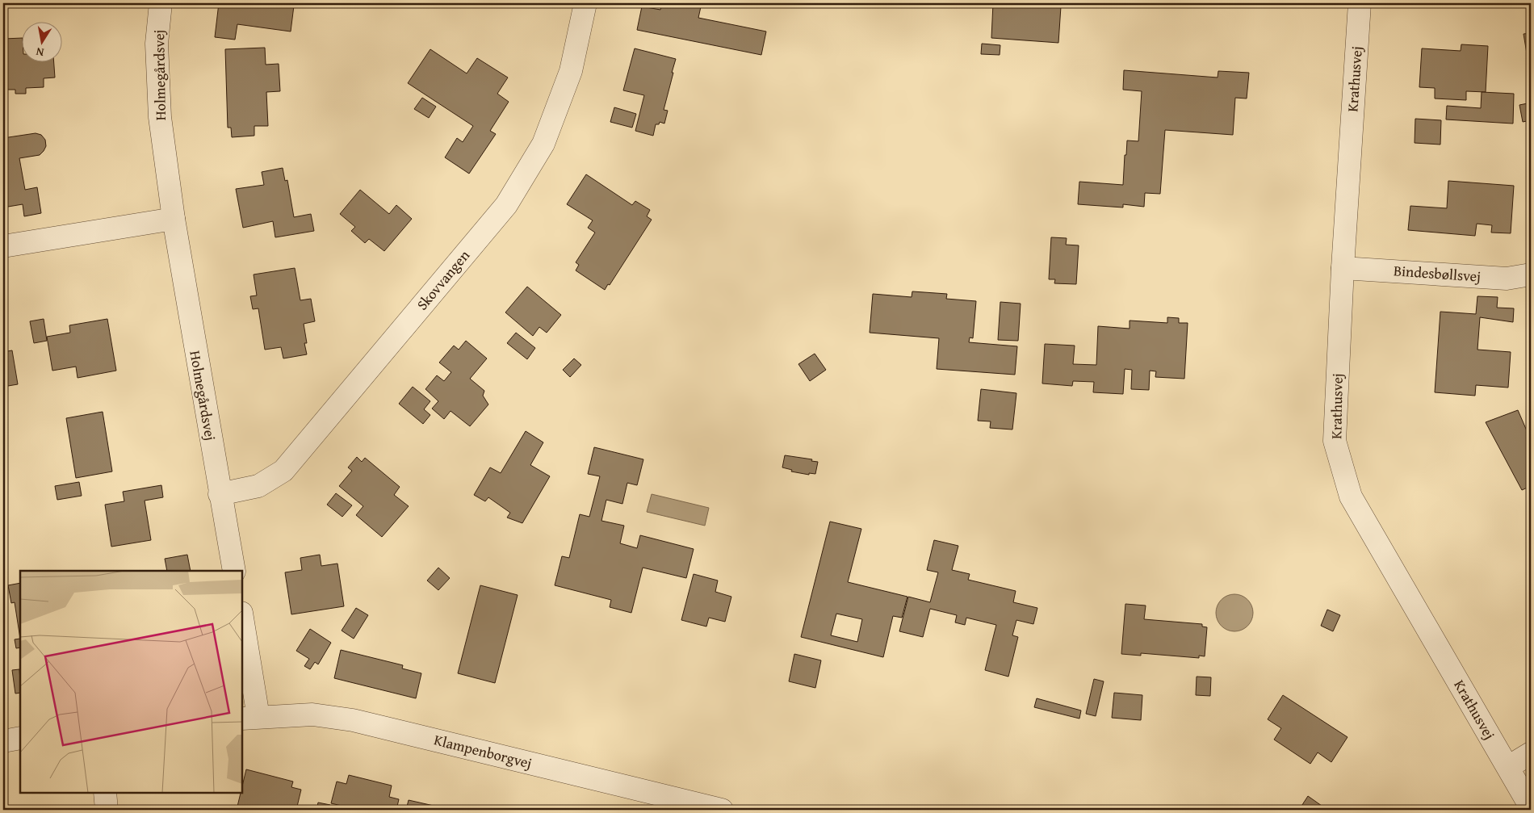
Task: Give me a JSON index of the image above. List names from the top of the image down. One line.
{"streets":{"street":["Holmegårdsvej","Krathusvej","Bindesbøllsvej","Skovvangen","Klampenborgvej"]},"crossings":[["Holmegårdsvej","Skovvangen"],["Krathusvej","Bindesbøllsvej"]],"north":"bottom"}
